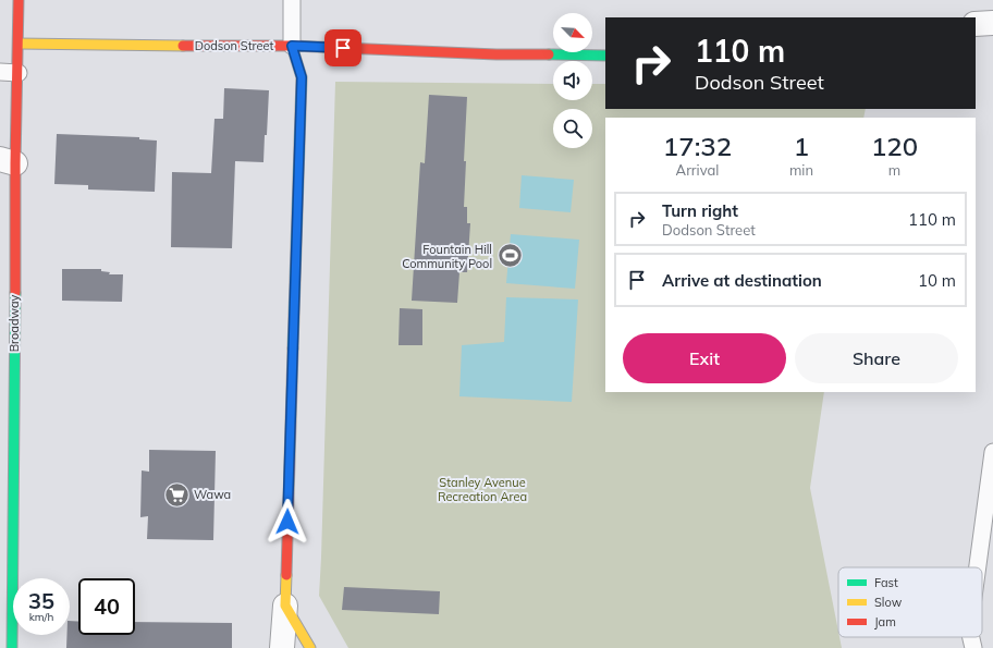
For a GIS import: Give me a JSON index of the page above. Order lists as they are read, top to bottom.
{
  "streets": {
    "street": ["Dodson Street", "Broadway"]
  },
  "crossings": [
    ["Dodson Street", "Broadway"]
  ],
  "parks": ["Stanley Avenue Recreation Area"],
  "places": {
    "sports": ["Fountain Hill Community Pool"],
    "supermarket": ["Wawa"]
  },
  "legend": ["Fast", "Slow", "Jam"],
  "north": "bottom right",
  "page": {
    "turn": ["110 m", "Dodson Street"],
    "eta": [
      "17:32",
      "Arrival",
      "1",
      "min",
      "120",
      "m"
    ],
    "list": [
      {
        "name": "Turn right",
        "note": "Dodson Street",
        "value": "110 m"
      },
      {
        "name": "Arrive at destination",
        "value": "10 m"
      }
    ],
    "buttons": ["Exit", "Share"],
    "speed": "35 km/h",
    "limit": "40"
  }
}
